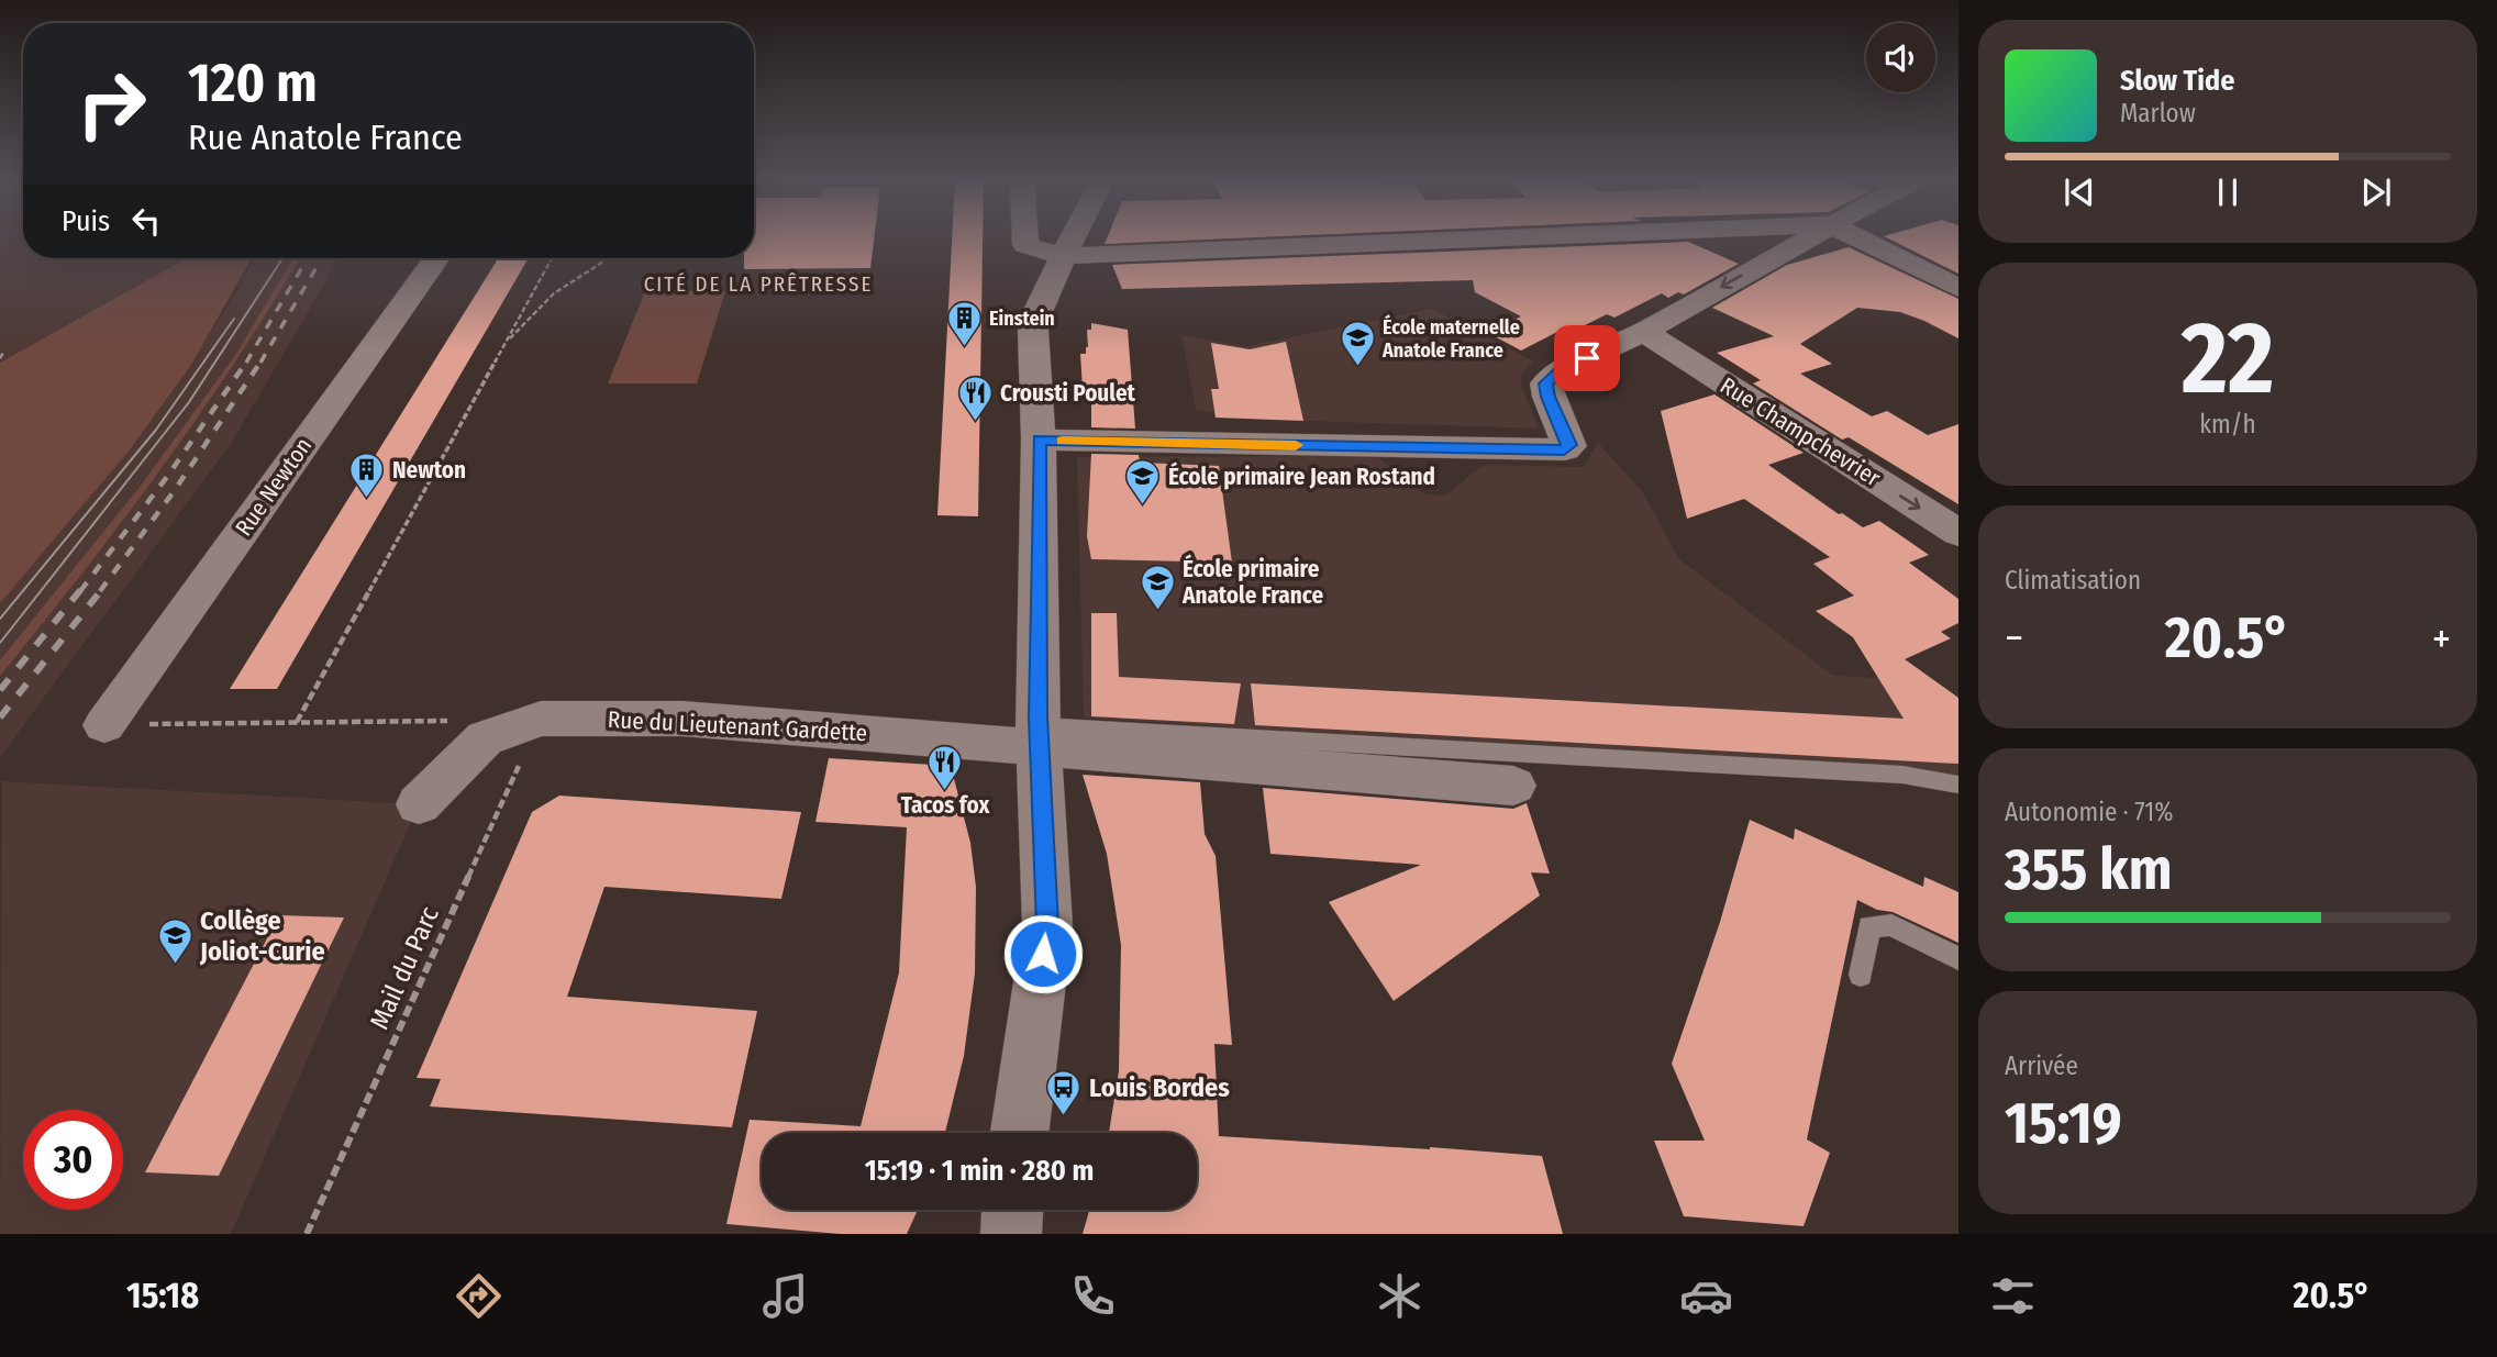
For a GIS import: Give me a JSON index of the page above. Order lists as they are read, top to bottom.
{
  "streets": {
    "street": ["Rue Champchevrier", "Rue Newton", "Rue du Lieutenant Gardette"],
    "path": ["Mail du Parc"]
  },
  "crossings": [
    ["Rue du Lieutenant Gardette", "Mail du Parc"]
  ],
  "districts": ["CITÉ DE LA PRÊTRESSE"],
  "places": {
    "building": ["Einstein", "Newton"],
    "school or university": [
      "École maternelle Anatole France",
      "École primaire Jean Rostand",
      "École primaire Anatole France",
      "Collège Joliot-Curie"
    ],
    "restaurant": ["Crousti Poulet", "Tacos fox"],
    "bus stop": ["Louis Bordes"]
  },
  "page": {
    "turn": ["120 m", "Rue Anatole France"],
    "song": ["Slow Tide", "Marlow"],
    "then": "Puis",
    "tile": [
      ["22", "km/h"],
      "Climatisation",
      ["Autonomie · 71%", "355 km"],
      ["Arrivée", "15:19"]
    ],
    "heat": ["−", "20.5°", "+"],
    "limit": "30",
    "trip": "15:19 · 1 min · 280 m",
    "tabs": ["15:18", "20.5°"]
  }
}
